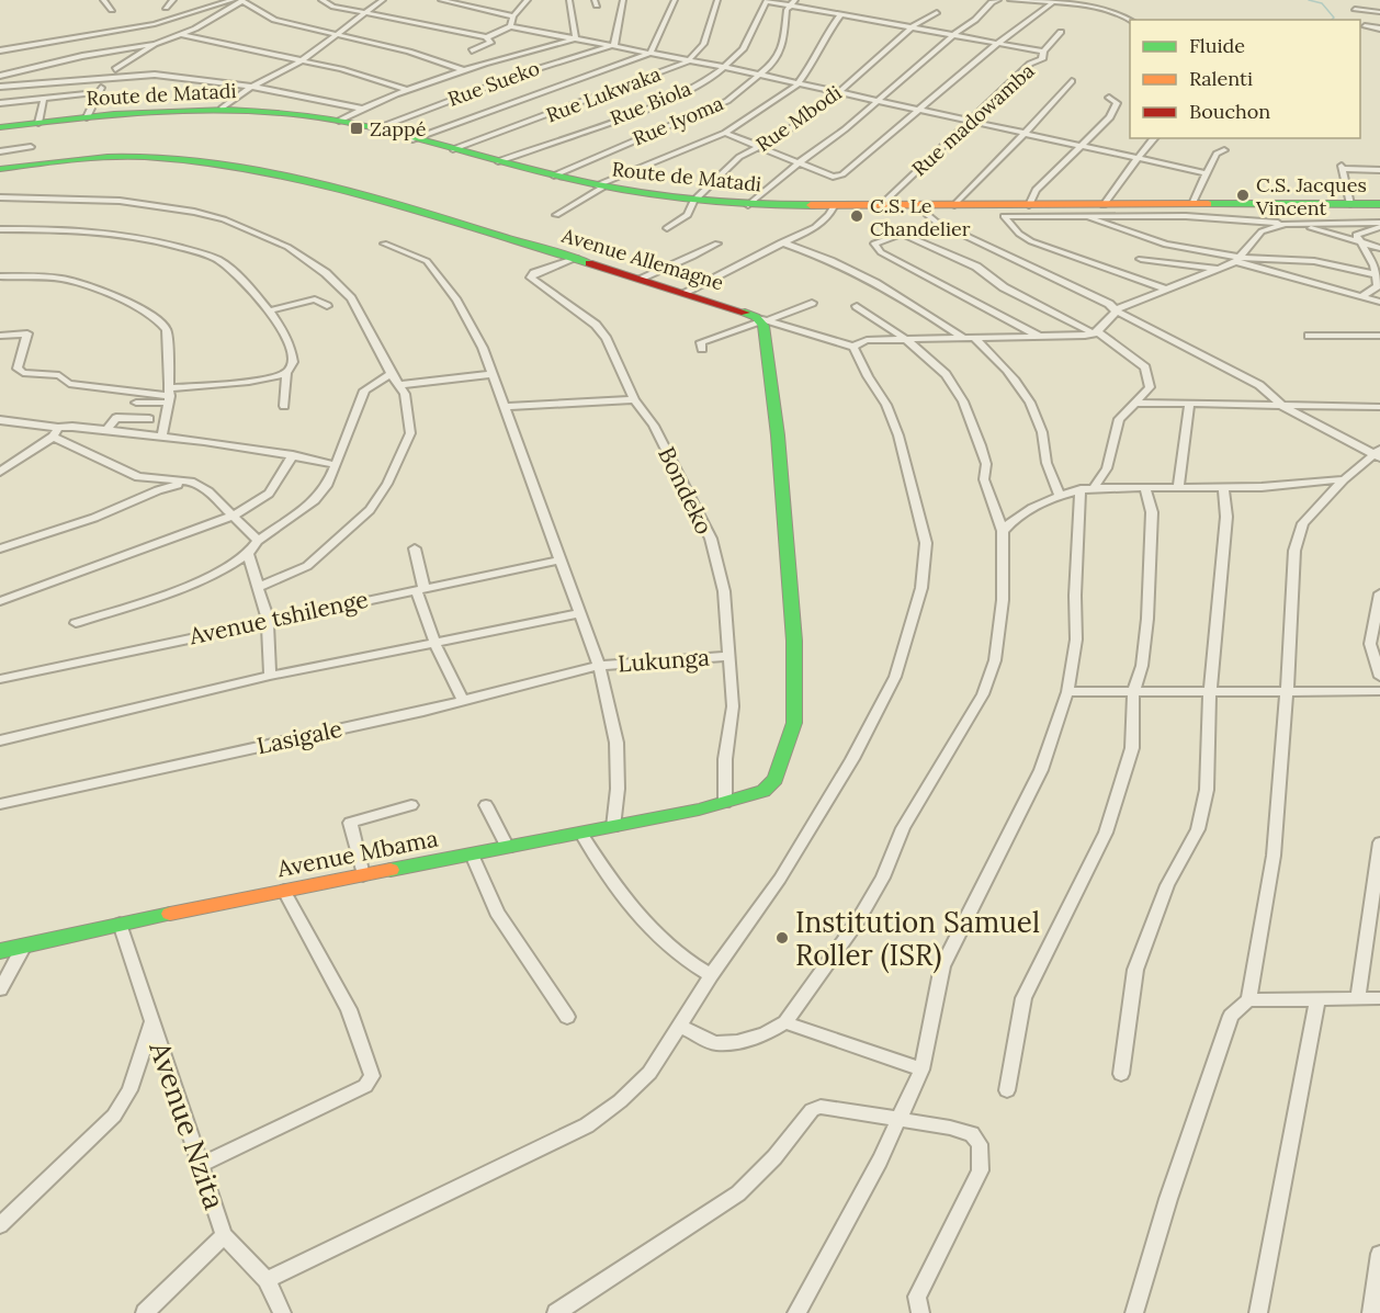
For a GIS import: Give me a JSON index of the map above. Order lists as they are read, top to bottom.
{
  "streets": {
    "main road": ["Route de Matadi", "Avenue Allemagne", "Avenue Mbama"],
    "street": [
      "Rue Sueko",
      "Rue Lukwaka",
      "Rue Biola",
      "Rue Mbodi",
      "Rue madowamba",
      "Rue Iyoma",
      "Bondeko",
      "Avenue tshilenge",
      "Lukunga",
      "Lasigale",
      "Avenue Nzita"
    ]
  },
  "crossings": [
    ["Rue Sueko", "Route de Matadi"],
    ["Route de Matadi", "Rue Lukwaka"],
    ["Route de Matadi", "Rue Biola"],
    ["Route de Matadi", "Rue Mbodi"],
    ["Route de Matadi", "Rue madowamba"],
    ["Route de Matadi", "Rue Iyoma"],
    ["Avenue Allemagne", "Bondeko"],
    ["Bondeko", "Lukunga"],
    ["Bondeko", "Avenue Mbama"],
    ["Lukunga", "Lasigale"],
    ["Avenue Mbama", "Avenue Nzita"]
  ],
  "places": {
    "transit": ["Zappé"],
    "other": ["C.S. Jacques Vincent", "C.S. Le Chandelier", "Institution Samuel Roller (ISR)"]
  },
  "legend": ["Fluide", "Ralenti", "Bouchon"]
}
